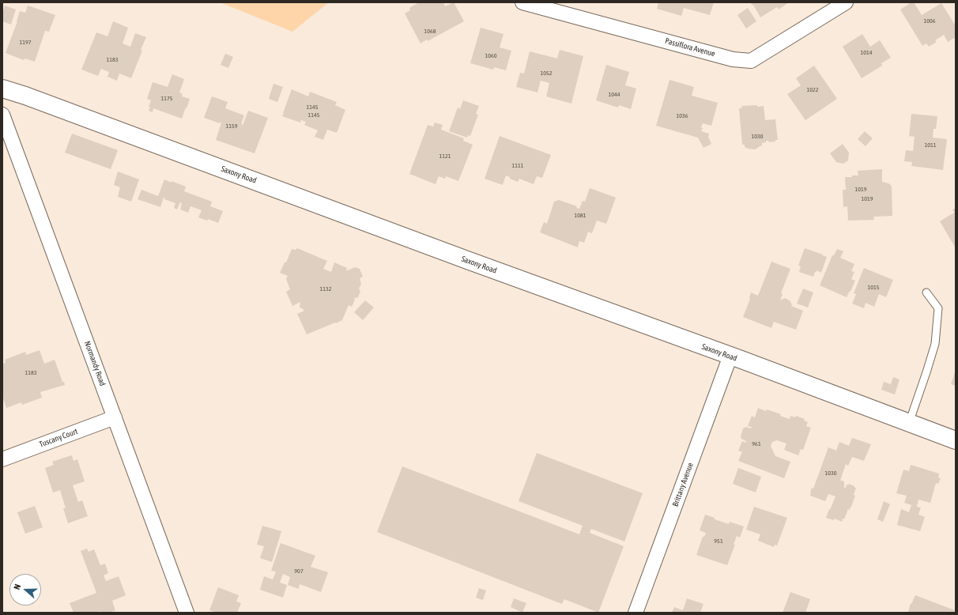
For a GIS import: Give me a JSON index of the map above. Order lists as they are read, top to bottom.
{
  "streets": {
    "main road": ["Saxony Road"],
    "street": [
      "Passiflora Avenue",
      "Normandy Road",
      "Tuscany Court",
      "Brittany Avenue"
    ]
  },
  "crossings": [
    ["Saxony Road", "Brittany Avenue"],
    ["Normandy Road", "Tuscany Court"]
  ],
  "house_numbers": [
    "1006",
    "1068",
    "1197",
    "1014",
    "1060",
    "1183",
    "1052",
    "1022",
    "1044",
    "1175",
    "1145",
    "1145",
    "1036",
    "1159",
    "1030",
    "1011",
    "1121",
    "1111",
    "1019",
    "1019",
    "1081",
    "1015",
    "1132",
    "1183",
    "961",
    "1030",
    "951",
    "907"
  ],
  "north": "left"
}
